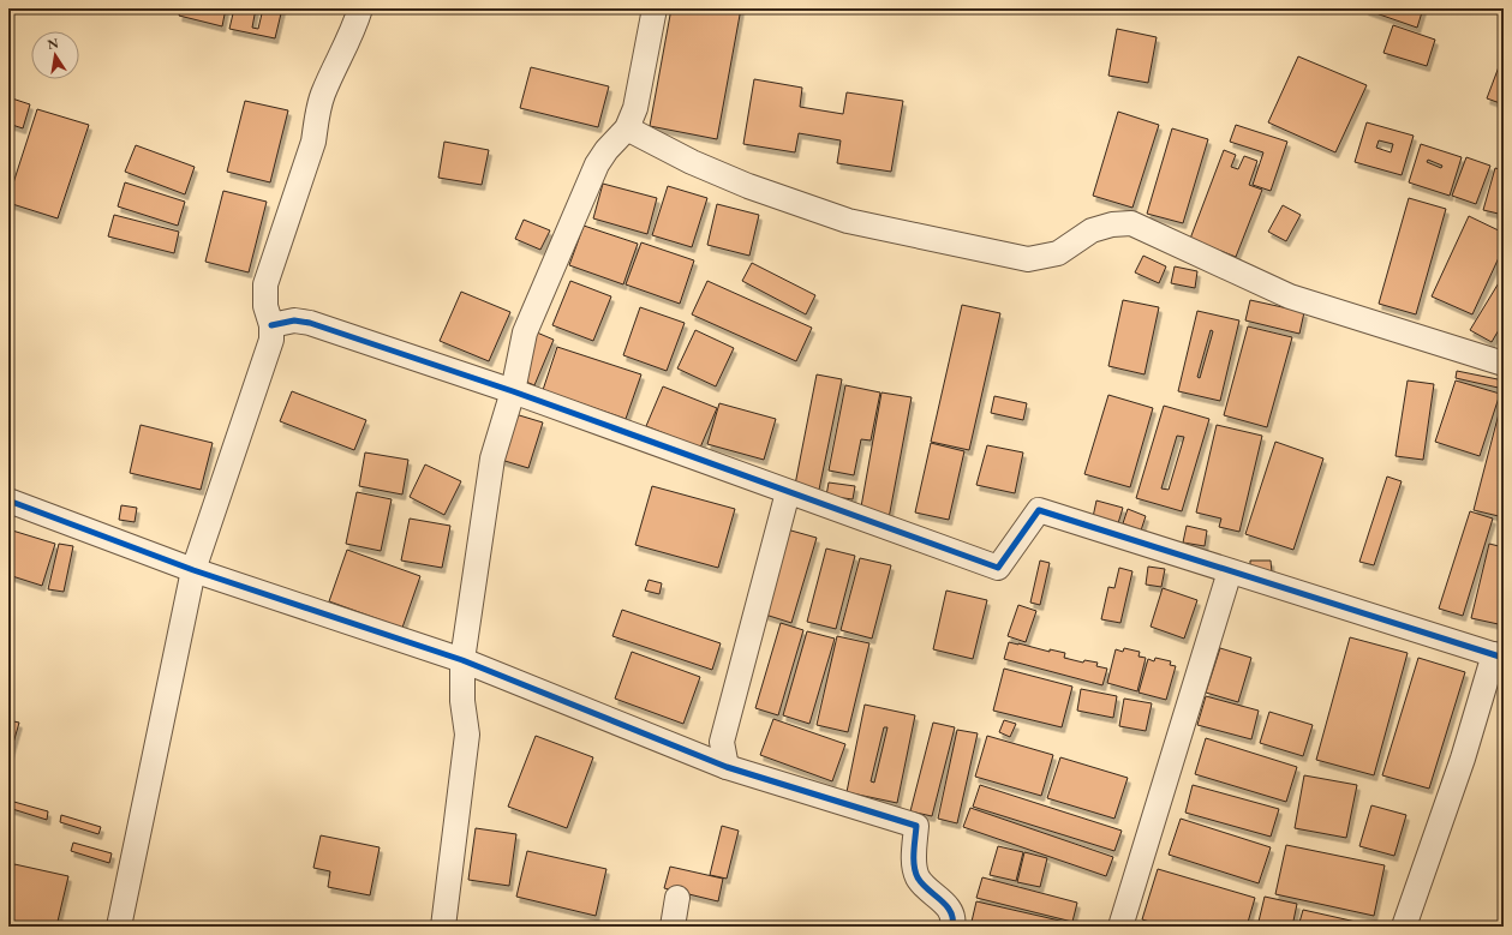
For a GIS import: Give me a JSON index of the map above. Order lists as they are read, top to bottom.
{
  "north": "top"
}
